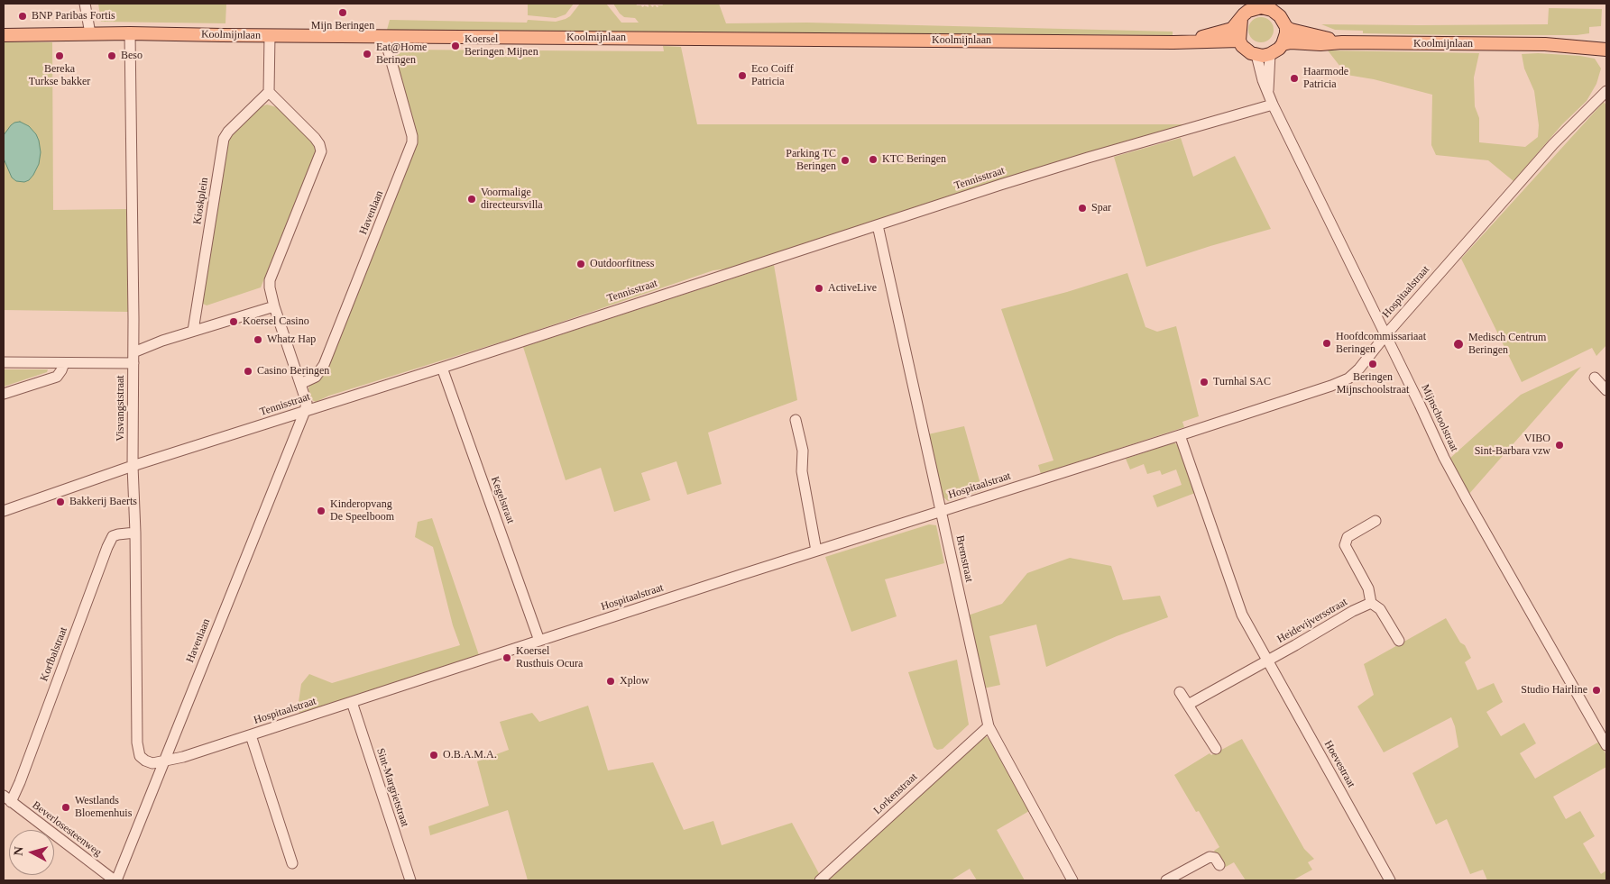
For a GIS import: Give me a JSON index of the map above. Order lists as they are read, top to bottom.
{
  "streets": {
    "main road": ["Koolmijnlaan"],
    "street": [
      "Tennisstraat",
      "Kioskplein",
      "Havenlaan",
      "Hospitaalstraat",
      "Visvangststraat",
      "Mijnschoolstraat",
      "Kegelstraat",
      "Bremstraat",
      "Heidevijversstraat",
      "Korfbalstraat",
      "Hoevestraat",
      "Sint-Margrietstraat",
      "Lorkenstraat",
      "Beverlosesteenweg"
    ]
  },
  "crossings": [
    ["Koolmijnlaan", "Havenlaan"],
    ["Koolmijnlaan", "Visvangststraat"],
    ["Koolmijnlaan", "Mijnschoolstraat"],
    ["Tennisstraat", "Havenlaan"],
    ["Tennisstraat", "Visvangststraat"],
    ["Tennisstraat", "Mijnschoolstraat"],
    ["Tennisstraat", "Kegelstraat"],
    ["Tennisstraat", "Bremstraat"],
    ["Havenlaan", "Hospitaalstraat"],
    ["Havenlaan", "Visvangststraat"],
    ["Havenlaan", "Beverlosesteenweg"],
    ["Hospitaalstraat", "Visvangststraat"],
    ["Hospitaalstraat", "Mijnschoolstraat"],
    ["Hospitaalstraat", "Kegelstraat"],
    ["Hospitaalstraat", "Bremstraat"],
    ["Hospitaalstraat", "Hoevestraat"],
    ["Hospitaalstraat", "Sint-Margrietstraat"],
    ["Visvangststraat", "Korfbalstraat"],
    ["Bremstraat", "Lorkenstraat"],
    ["Heidevijversstraat", "Hoevestraat"],
    ["Korfbalstraat", "Beverlosesteenweg"]
  ],
  "places": [
    "Mijn Beringen",
    "BNP Paribas Fortis",
    "Koersel Beringen Mijnen",
    "Eat@Home Beringen",
    "Bereka Turkse bakker",
    "Beso",
    "Eco Coiff Patricia",
    "Haarmode Patricia",
    "KTC Beringen",
    "Parking TC Beringen",
    "Voormalige directeursvilla",
    "Spar",
    "Outdoorfitness",
    "ActiveLive",
    "Koersel Casino",
    "Whatz Hap",
    "Hoofdcommissariaat Beringen",
    "Medisch Centrum Beringen",
    "Beringen Mijnschoolstraat",
    "Casino Beringen",
    "Turnhal SAC",
    "VIBO Sint-Barbara vzw",
    "Bakkerij Baerts",
    "Kinderopvang De Speelboom",
    "Koersel Rusthuis Ocura",
    "Xplow",
    "Studio Hairline",
    "O.B.A.M.A.",
    "Westlands Bloemenhuis"
  ],
  "north": "left"
}
